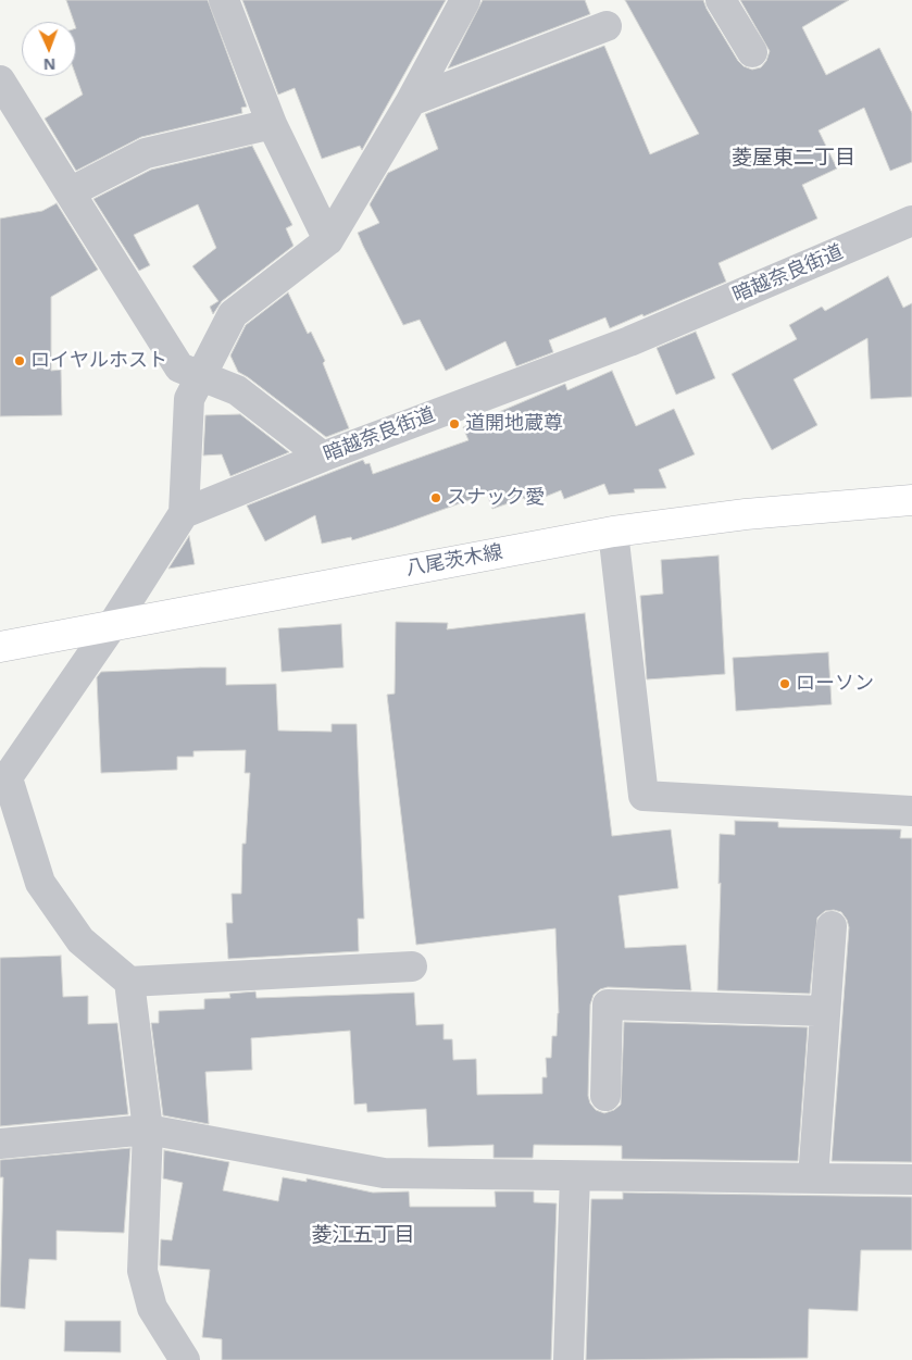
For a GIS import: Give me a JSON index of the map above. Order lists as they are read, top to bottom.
{
  "streets": {
    "main road": ["八尾茨木線"],
    "street": ["暗越奈良街道"]
  },
  "districts": ["菱屋東二丁目", "菱江五丁目"],
  "places": [
    "ロイヤルホスト",
    "道開地蔵尊",
    "スナック愛",
    "ローソン"
  ],
  "north": "bottom"
}
